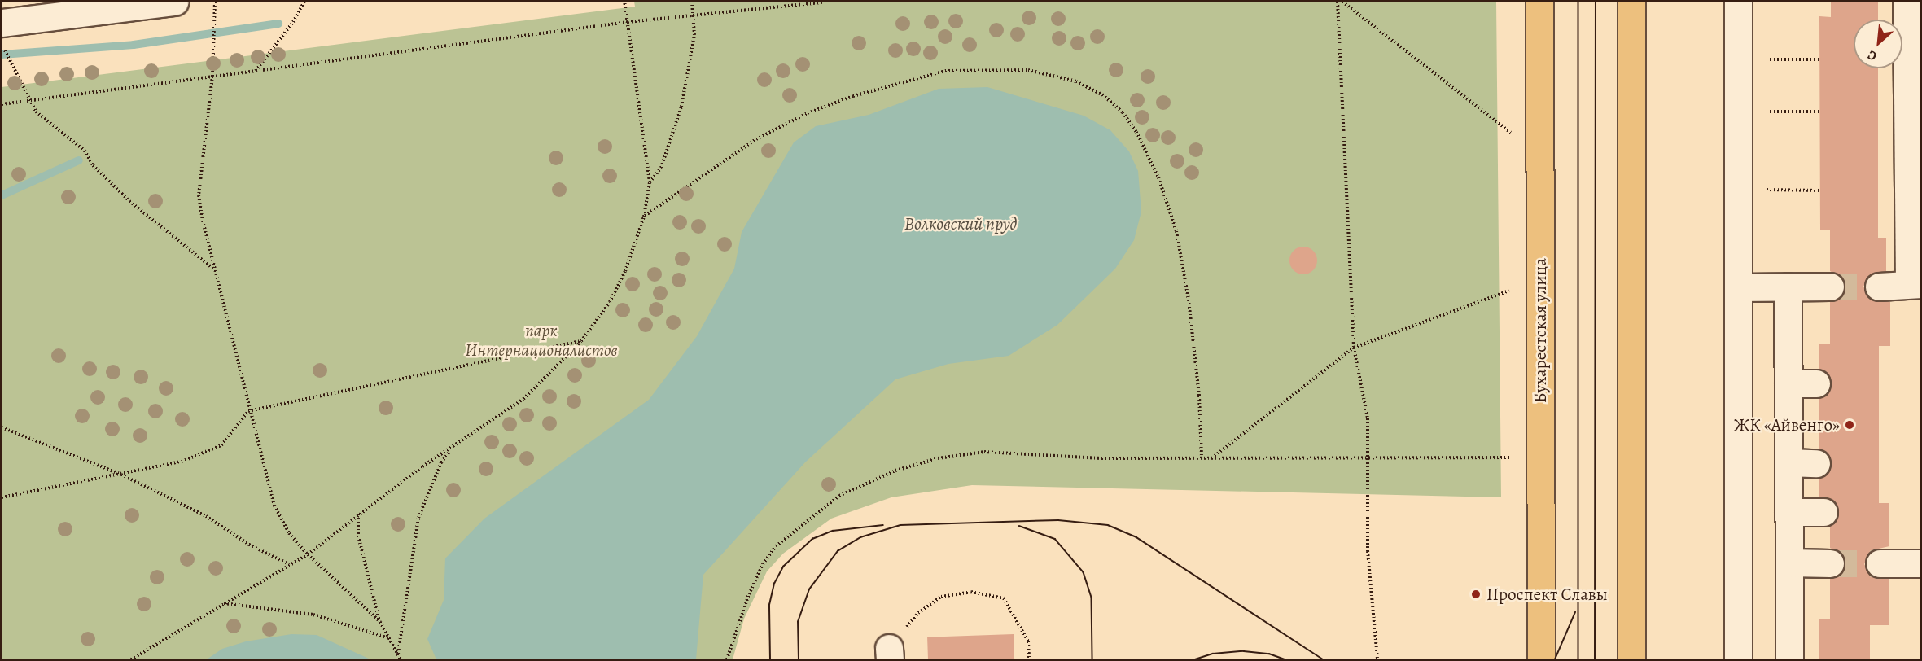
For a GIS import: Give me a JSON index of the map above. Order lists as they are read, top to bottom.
{
  "streets": {
    "main road": ["Бухарестская улица"]
  },
  "water": ["Волковский пруд"],
  "parks": ["парк Интернационалистов"],
  "places": ["ЖК «Айвенго»", "Проспект Славы"],
  "north": "bottom left"
}
